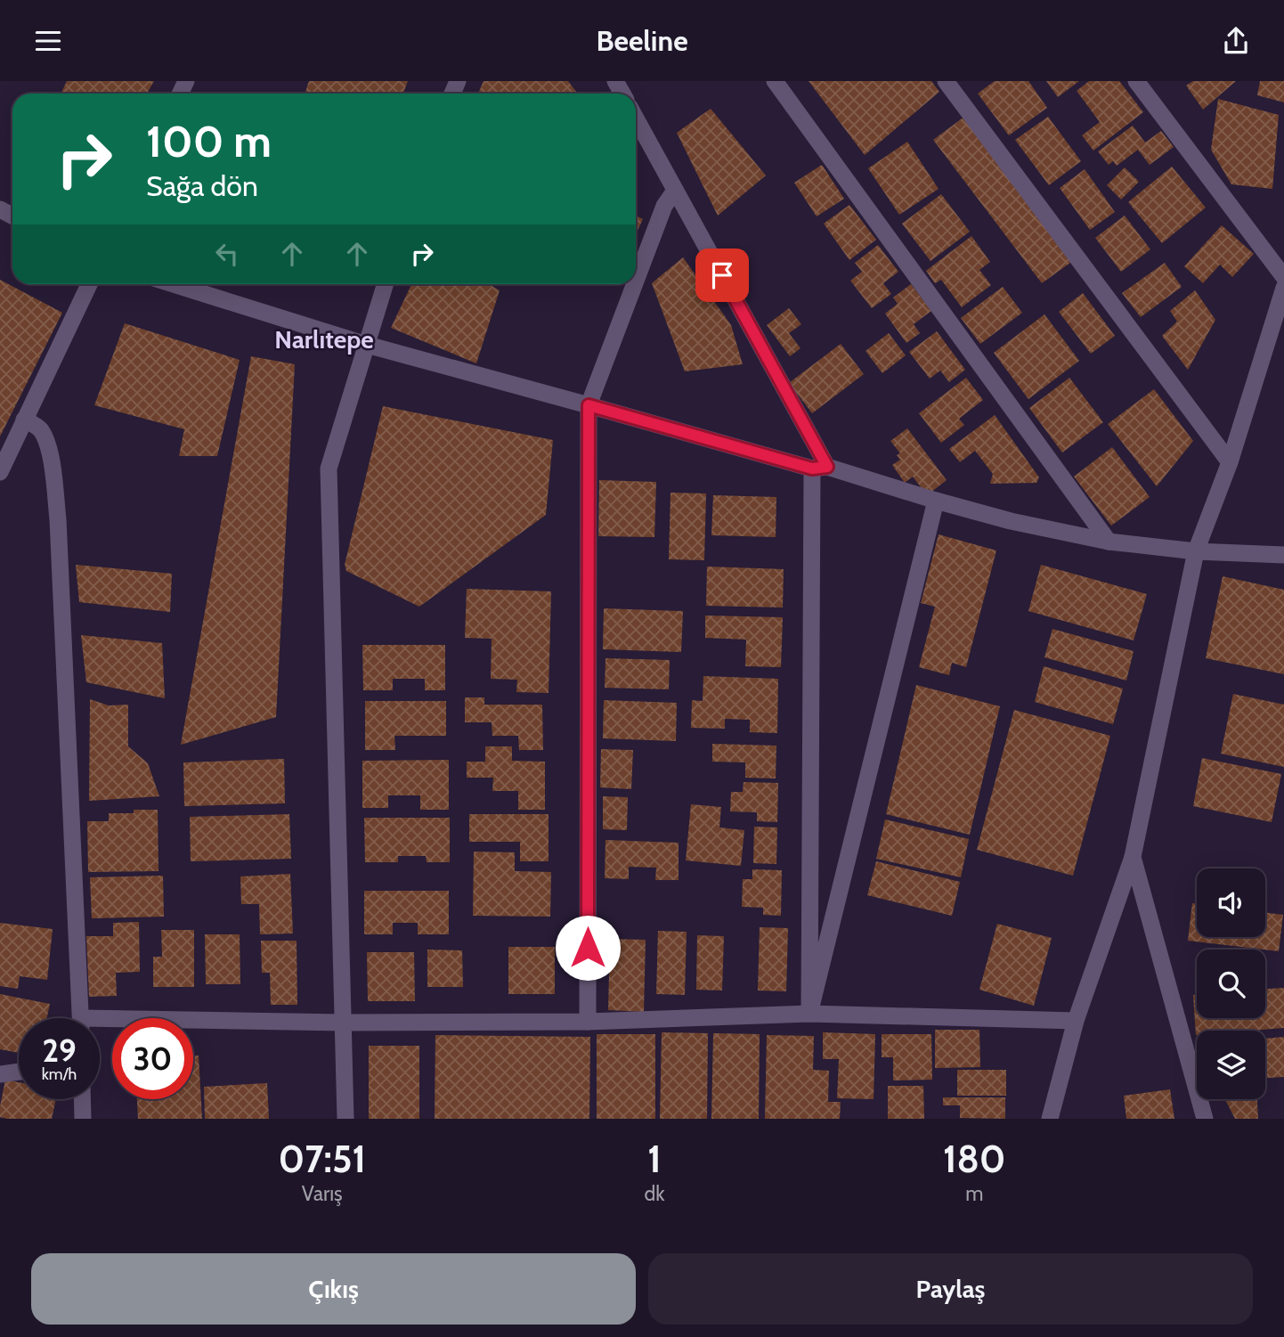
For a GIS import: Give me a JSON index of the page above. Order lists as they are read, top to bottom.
{
  "districts": ["Narlıtepe"],
  "page": {
    "header": "Beeline",
    "turn": ["100 m", "Sağa dön"],
    "speed": "29 km/h",
    "limit": "30",
    "eta": [
      "07:51",
      "Varış",
      "1",
      "dk",
      "180",
      "m"
    ],
    "buttons": ["Çıkış", "Paylaş"]
  }
}
